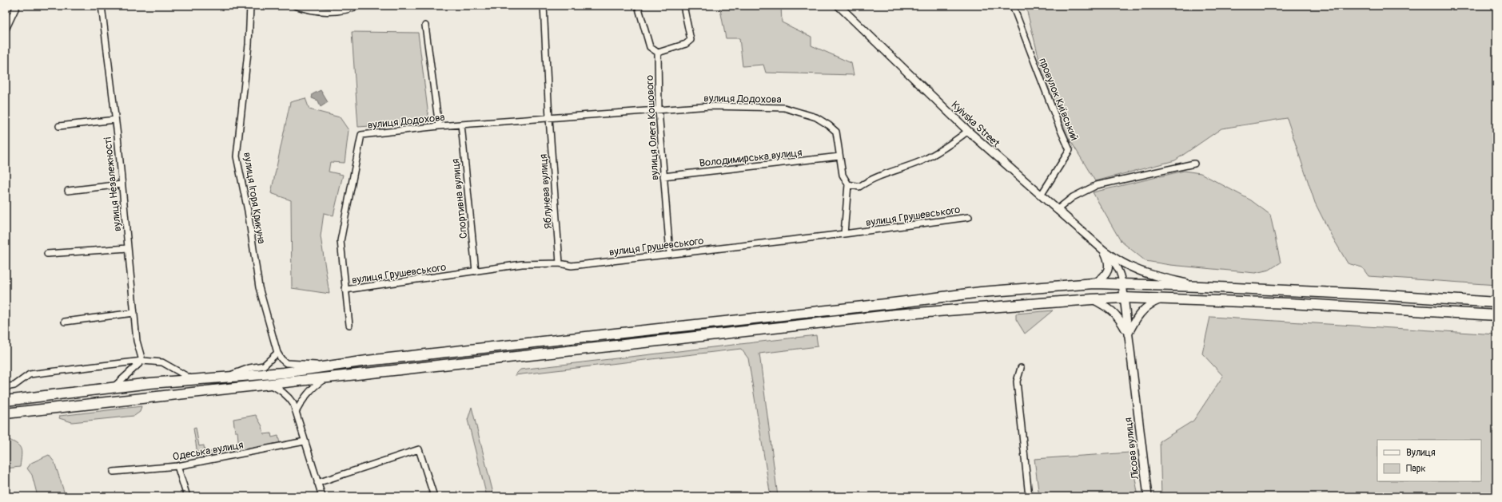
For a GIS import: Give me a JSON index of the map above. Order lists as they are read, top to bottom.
{
  "streets": {
    "street": [
      "вулиця Додохова",
      "провулок Київський",
      "Kyivska Street",
      "вулиця Олега Кошового",
      "Володимирська вулиця",
      "вулиця Незалежності",
      "Яблунева вулиця",
      "вулиця Ігоря Крикуна",
      "Спортивна вулиця",
      "вулиця Грушевського",
      "Лісова вулиця",
      "Одеська вулиця"
    ]
  },
  "crossings": [
    ["вулиця Додохова", "вулиця Олега Кошового"],
    ["вулиця Додохова", "Володимирська вулиця"],
    ["вулиця Додохова", "Яблунева вулиця"],
    ["вулиця Додохова", "Спортивна вулиця"],
    ["вулиця Додохова", "вулиця Грушевського"],
    ["провулок Київський", "Kyivska Street"],
    ["вулиця Олега Кошового", "Володимирська вулиця"],
    ["вулиця Олега Кошового", "вулиця Грушевського"],
    ["Яблунева вулиця", "вулиця Грушевського"],
    ["Спортивна вулиця", "вулиця Грушевського"]
  ],
  "legend": ["Вулиця", "Парк"]
}
